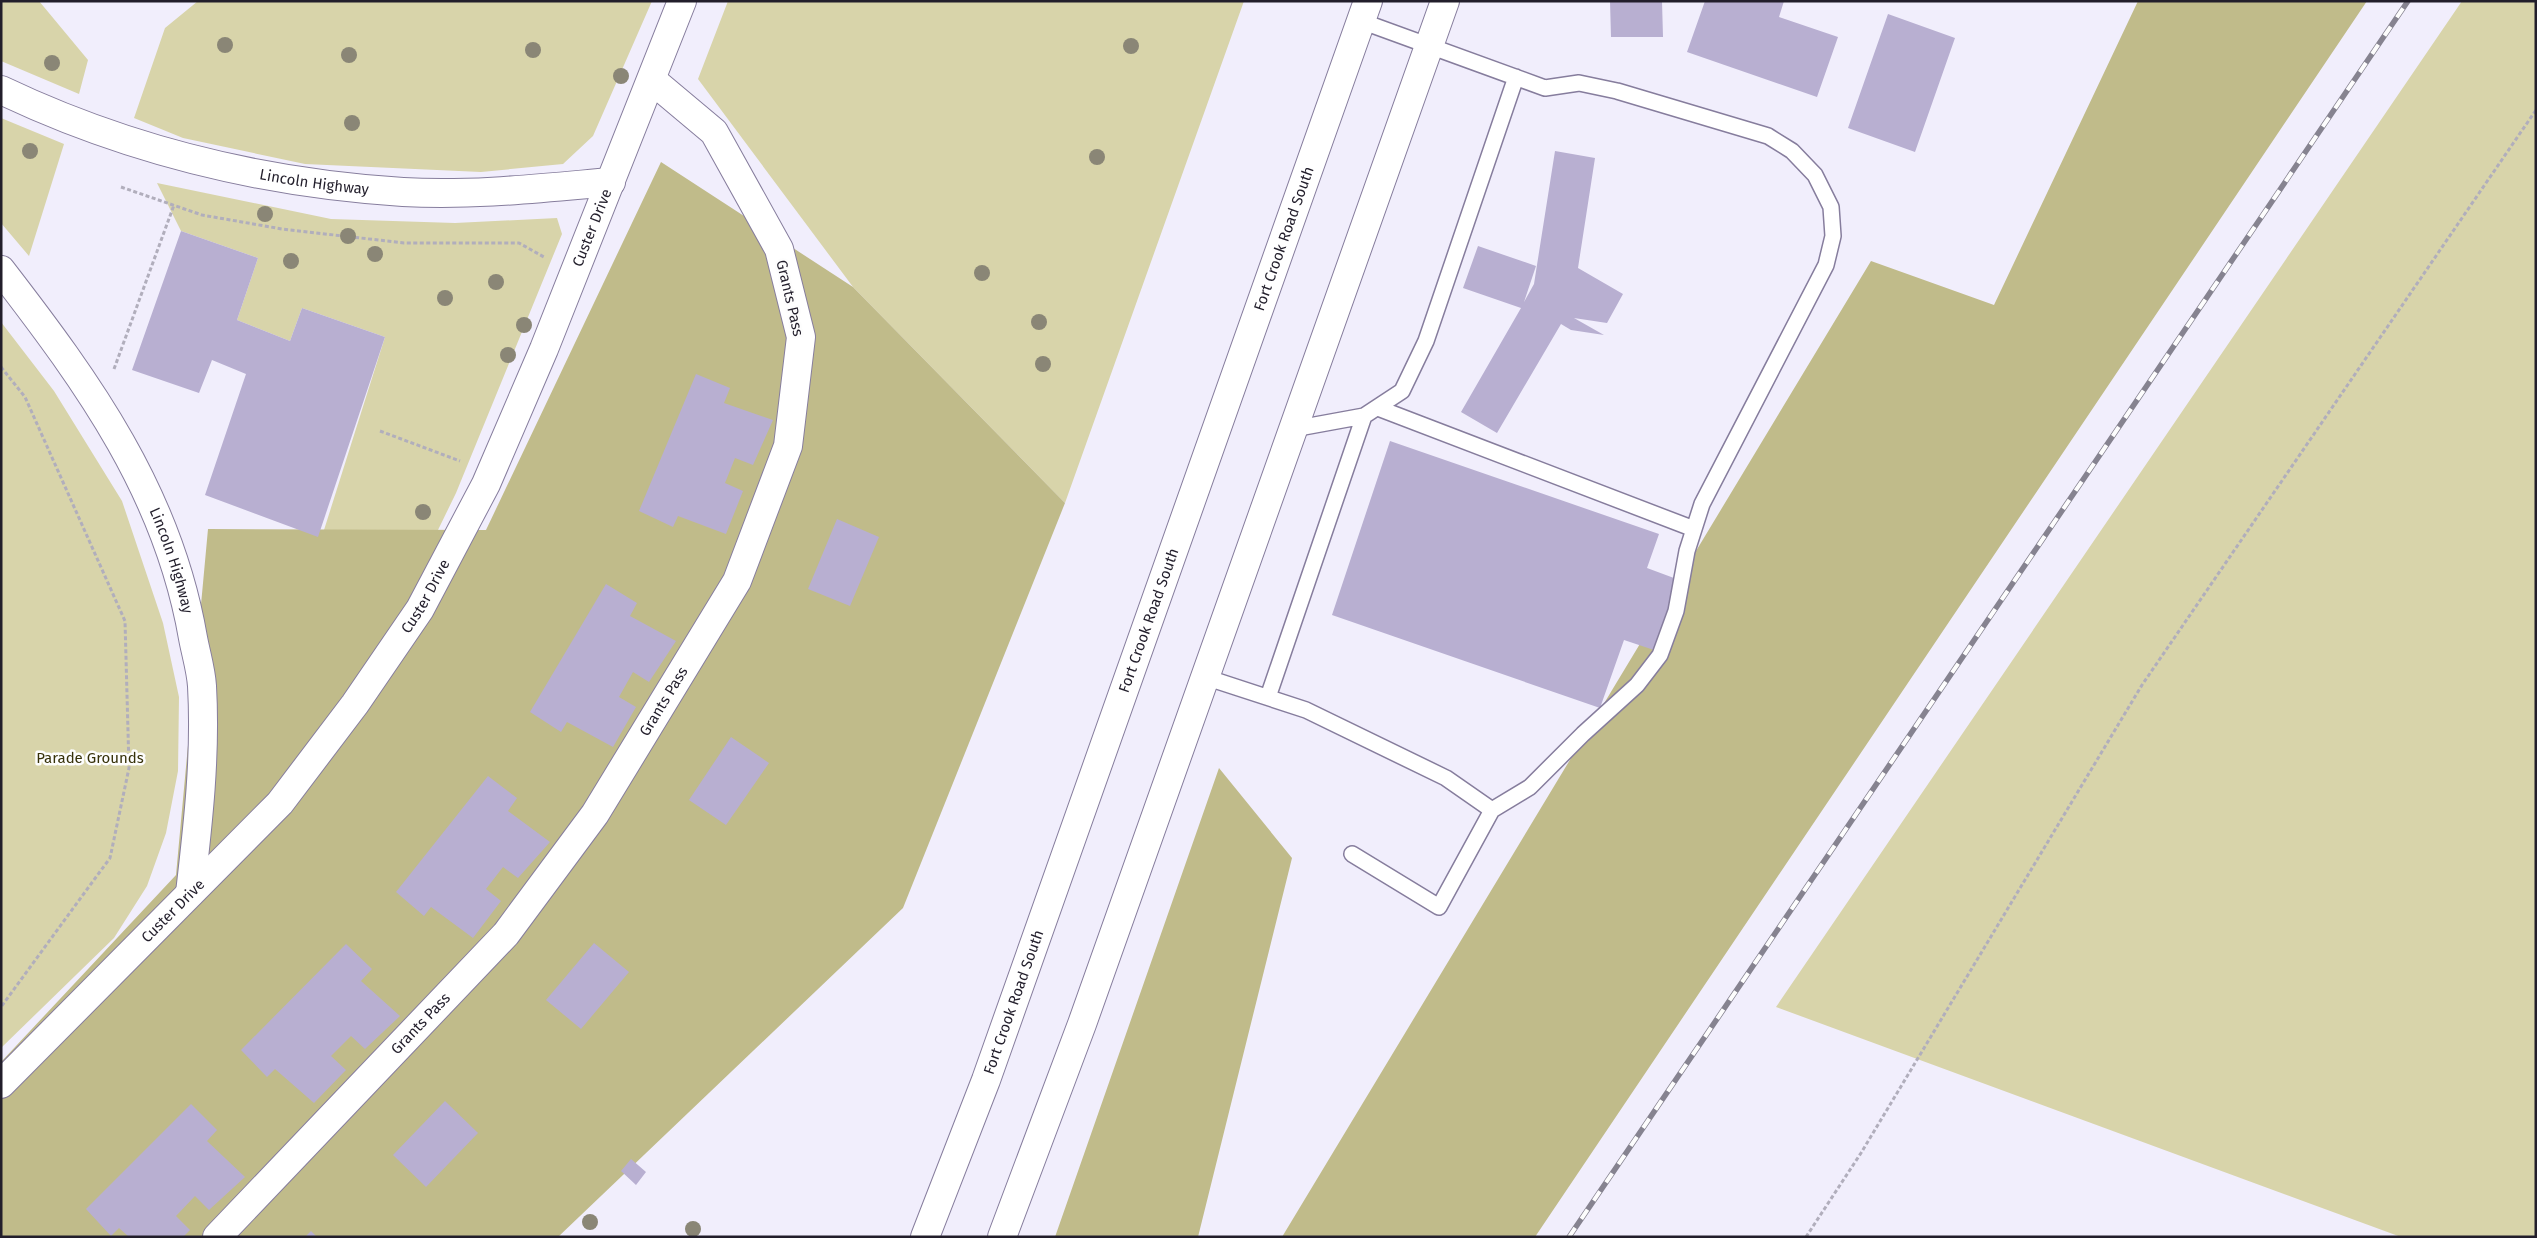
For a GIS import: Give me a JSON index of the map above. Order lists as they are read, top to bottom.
{
  "streets": {
    "street": [
      "Lincoln Highway",
      "Custer Drive",
      "Fort Crook Road South",
      "Grants Pass"
    ]
  },
  "crossings": [
    ["Lincoln Highway", "Custer Drive"],
    ["Custer Drive", "Grants Pass"]
  ],
  "parks": ["Parade Grounds"]
}
